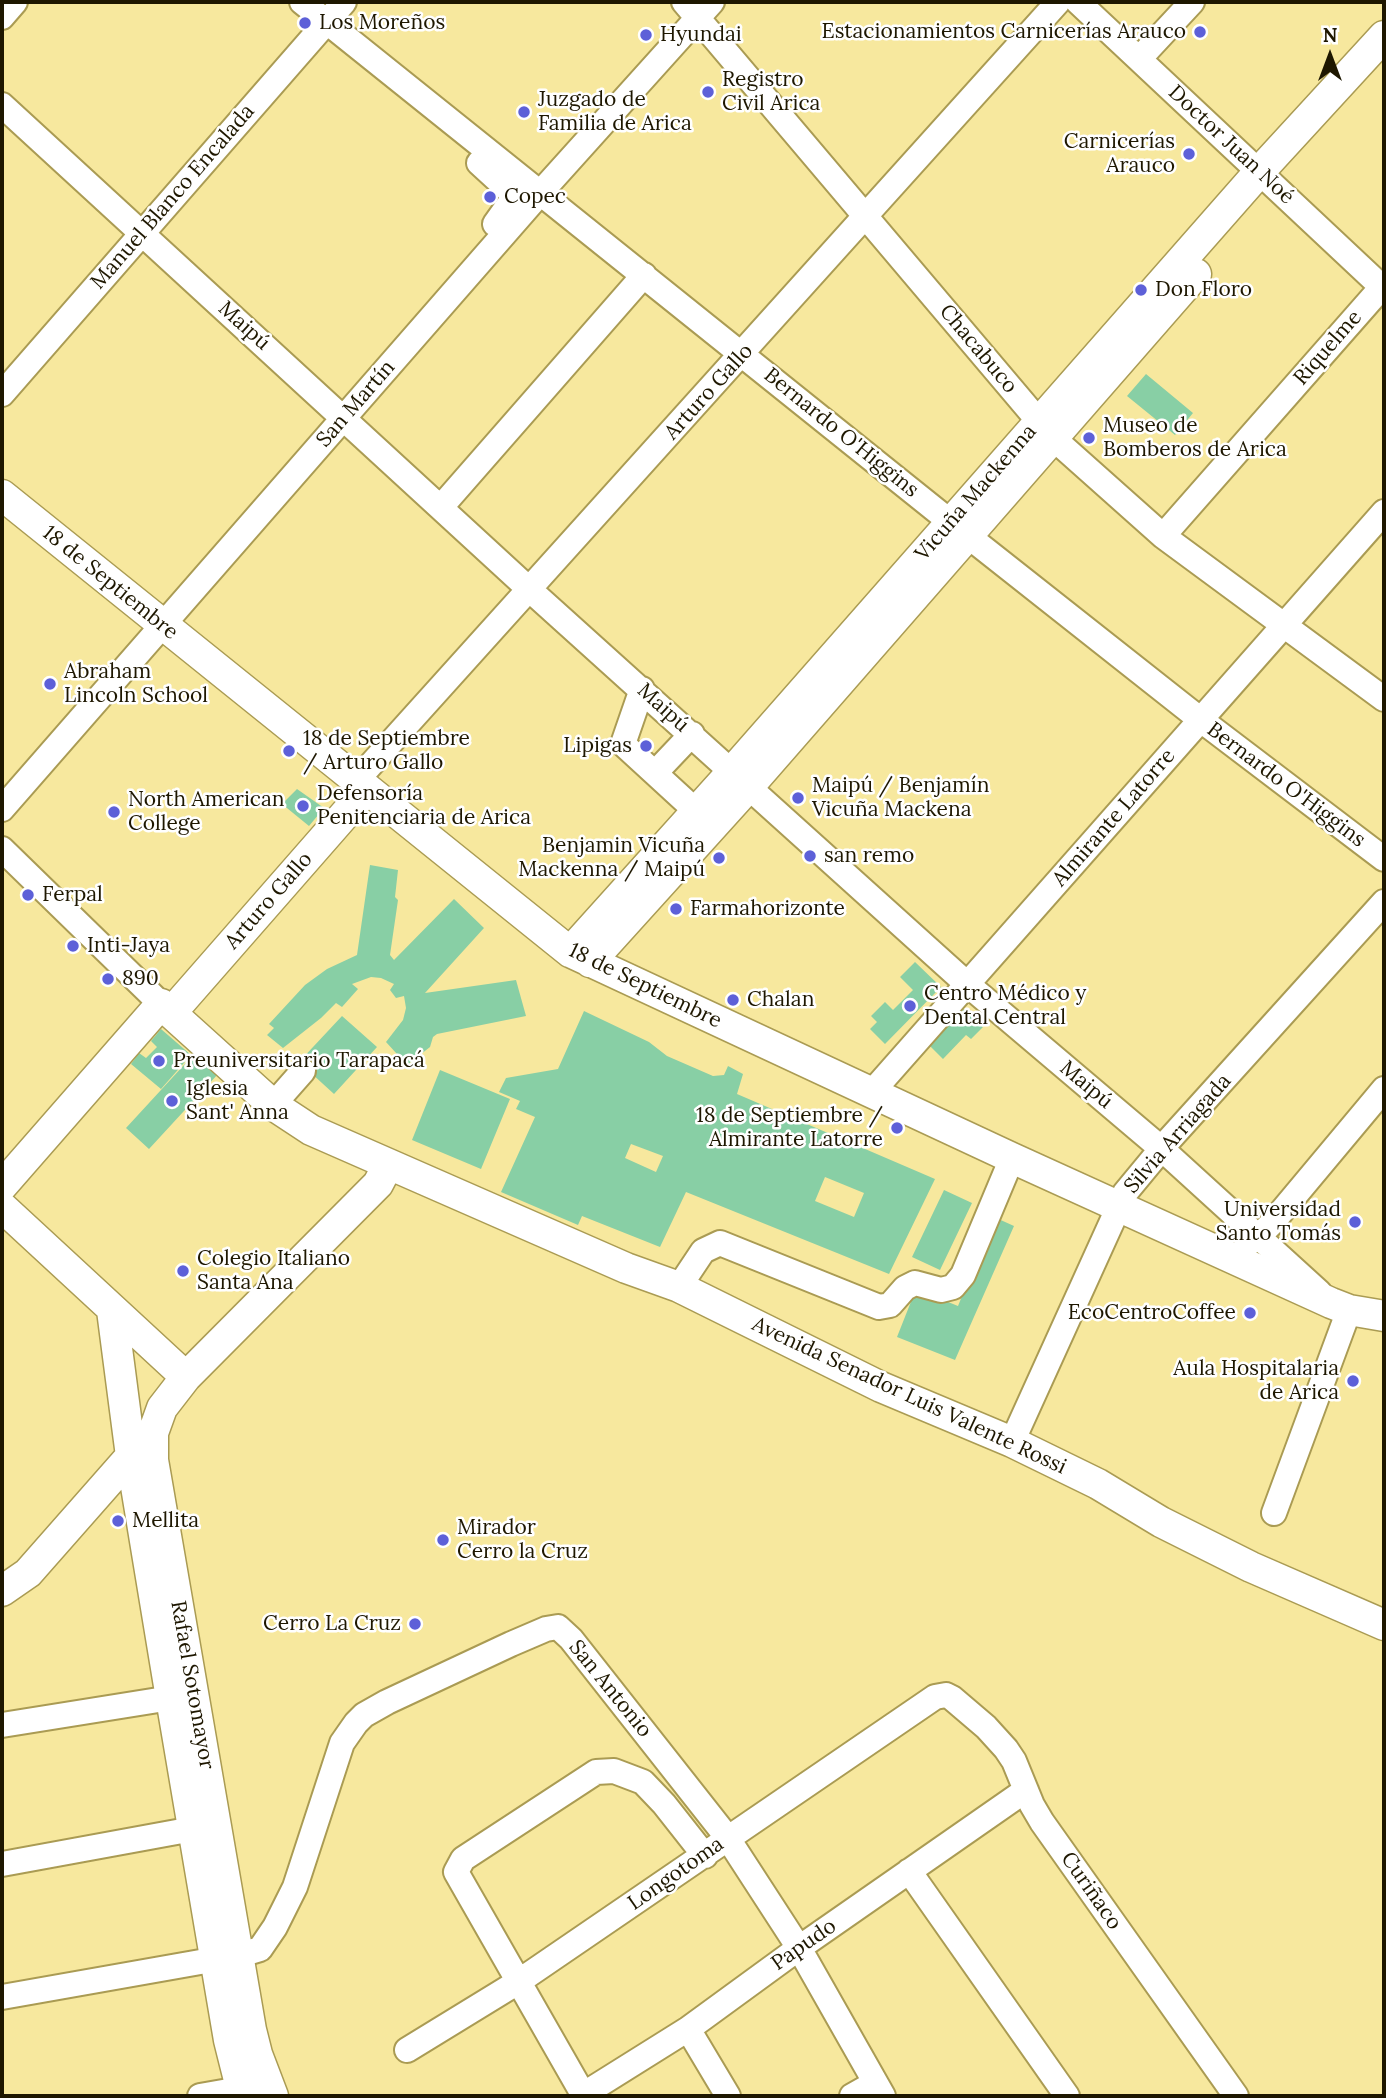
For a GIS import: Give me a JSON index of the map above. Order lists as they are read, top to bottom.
{
  "streets": {
    "main road": [
      "Arturo Gallo",
      "Vicuña Mackenna",
      "18 de Septiembre",
      "Avenida Senador Luis Valente Rossi",
      "Rafael Sotomayor"
    ],
    "street": [
      "Doctor Juan Noé",
      "Manuel Blanco Encalada",
      "Maipú",
      "Riquelme",
      "Chacabuco",
      "San Martín",
      "Bernardo O'Higgins",
      "Almirante Latorre",
      "Silvia Arriagada",
      "San Antonio",
      "Longotoma",
      "Curiñaco",
      "Papudo"
    ]
  },
  "crossings": [
    ["Doctor Juan Noé", "Riquelme"],
    ["Doctor Juan Noé", "Vicuña Mackenna"],
    ["Manuel Blanco Encalada", "Maipú"],
    ["Manuel Blanco Encalada", "Bernardo O'Higgins"],
    ["Maipú", "Arturo Gallo"],
    ["Maipú", "San Martín"],
    ["Maipú", "Vicuña Mackenna"],
    ["Maipú", "18 de Septiembre"],
    ["Maipú", "Almirante Latorre"],
    ["Maipú", "Silvia Arriagada"],
    ["Riquelme", "Chacabuco"],
    ["Chacabuco", "Arturo Gallo"],
    ["Chacabuco", "San Martín"],
    ["Chacabuco", "Vicuña Mackenna"],
    ["Chacabuco", "Almirante Latorre"],
    ["Arturo Gallo", "Bernardo O'Higgins"],
    ["Arturo Gallo", "18 de Septiembre"],
    ["Arturo Gallo", "Avenida Senador Luis Valente Rossi"],
    ["San Martín", "Bernardo O'Higgins"],
    ["San Martín", "18 de Septiembre"],
    ["Bernardo O'Higgins", "Vicuña Mackenna"],
    ["Bernardo O'Higgins", "Almirante Latorre"],
    ["Vicuña Mackenna", "18 de Septiembre"],
    ["18 de Septiembre", "Almirante Latorre"],
    ["18 de Septiembre", "Silvia Arriagada"],
    ["Silvia Arriagada", "Avenida Senador Luis Valente Rossi"],
    ["Rafael Sotomayor", "San Antonio"],
    ["San Antonio", "Longotoma"],
    ["San Antonio", "Papudo"],
    ["Longotoma", "Curiñaco"],
    ["Curiñaco", "Papudo"]
  ],
  "places": [
    "Los Moreños",
    "Estacionamientos Carnicerías Arauco",
    "Hyundai",
    "Registro Civil Arica",
    "Juzgado de Familia de Arica",
    "Carnicerías Arauco",
    "Copec",
    "Don Floro",
    "Museo de Bomberos de Arica",
    "Abraham Lincoln School",
    "Lipigas",
    "18 de Septiembre / Arturo Gallo",
    "Maipú / Benjamín Vicuña Mackena",
    "Defensoría Penitenciaria de Arica",
    "North American College",
    "san remo",
    "Benjamin Vicuña Mackenna / Maipú",
    "Ferpal",
    "Farmahorizonte",
    "Inti-Jaya",
    "890",
    "Chalan",
    "Centro Médico y Dental Central",
    "Preuniversitario Tarapacá",
    "Iglesia Sant' Anna",
    "18 de Septiembre / Almirante Latorre",
    "Universidad Santo Tomás",
    "Colegio Italiano Santa Ana",
    "EcoCentroCoffee",
    "Aula Hospitalaria de Arica",
    "Mellita",
    "Mirador Cerro la Cruz",
    "Cerro La Cruz"
  ],
  "north": "top"
}
